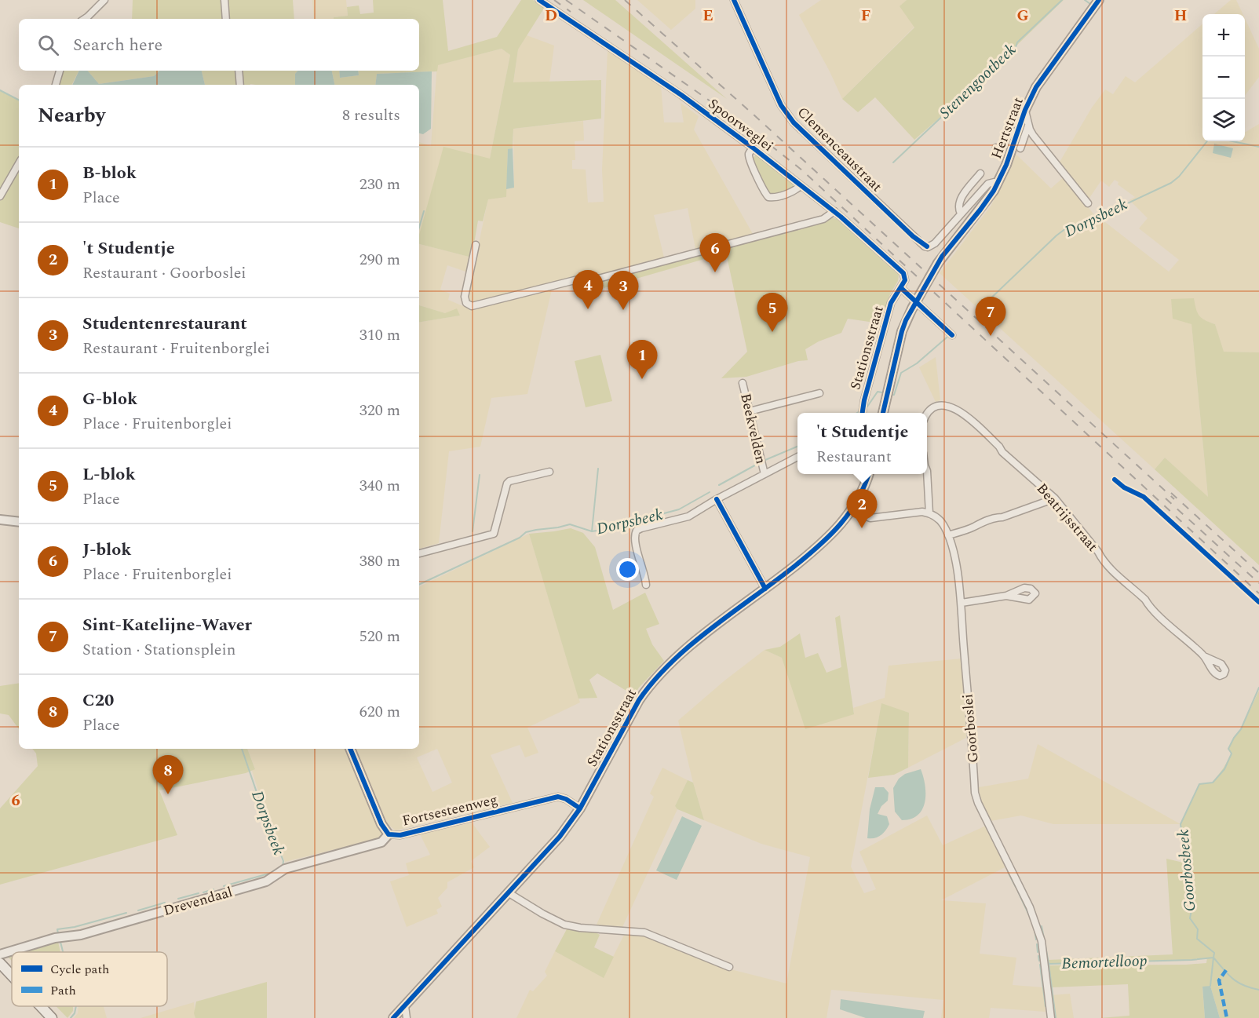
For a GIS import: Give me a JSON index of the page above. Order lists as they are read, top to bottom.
{
  "streets": {
    "street": [
      "Spoorweglei",
      "Hertstraat",
      "Clemenceaustraat",
      "Stationsstraat",
      "Beekvelden",
      "Beatrijsstraat",
      "Goorboslei",
      "Fortsesteenweg",
      "Drevendaal"
    ]
  },
  "crossings": [
    ["Spoorweglei", "Stationsstraat"],
    ["Hertstraat", "Clemenceaustraat"],
    ["Hertstraat", "Stationsstraat"],
    ["Stationsstraat", "Fortsesteenweg"],
    ["Fortsesteenweg", "Drevendaal"]
  ],
  "water": [
    "Stenengootbeek",
    "Dorpsbeek",
    "Goorbosbeek",
    "Bemortelloop"
  ],
  "legend": ["Cycle path", "Path"],
  "page": {
    "map_buttons": ["+", "−"],
    "search": "Search here",
    "heading": ["Nearby", "8 results"],
    "list": [
      {
        "mark": "1",
        "name": "B-blok",
        "note": "Place",
        "value": "230 m"
      },
      {
        "mark": "2",
        "name": "'t Studentje",
        "note": "Restaurant · Goorboslei",
        "value": "290 m"
      },
      {
        "mark": "3",
        "name": "Studentenrestaurant",
        "note": "Restaurant · Fruitenborglei",
        "value": "310 m"
      },
      {
        "mark": "4",
        "name": "G-blok",
        "note": "Place · Fruitenborglei",
        "value": "320 m"
      },
      {
        "mark": "5",
        "name": "L-blok",
        "note": "Place",
        "value": "340 m"
      },
      {
        "mark": "6",
        "name": "J-blok",
        "note": "Place · Fruitenborglei",
        "value": "380 m"
      },
      {
        "mark": "7",
        "name": "Sint-Katelijne-Waver",
        "note": "Station · Stationsplein",
        "value": "520 m"
      },
      {
        "mark": "8",
        "name": "C20",
        "note": "Place",
        "value": "620 m"
      }
    ],
    "pins": [
      "6",
      "4",
      "3",
      "5",
      "7",
      "1",
      "2",
      "8"
    ],
    "popup": ["'t Studentje", "Restaurant"]
  },
  "grid": {
    "columns": [
      "D",
      "E",
      "F",
      "G",
      "H"
    ],
    "rows": ["6"]
  }
}
